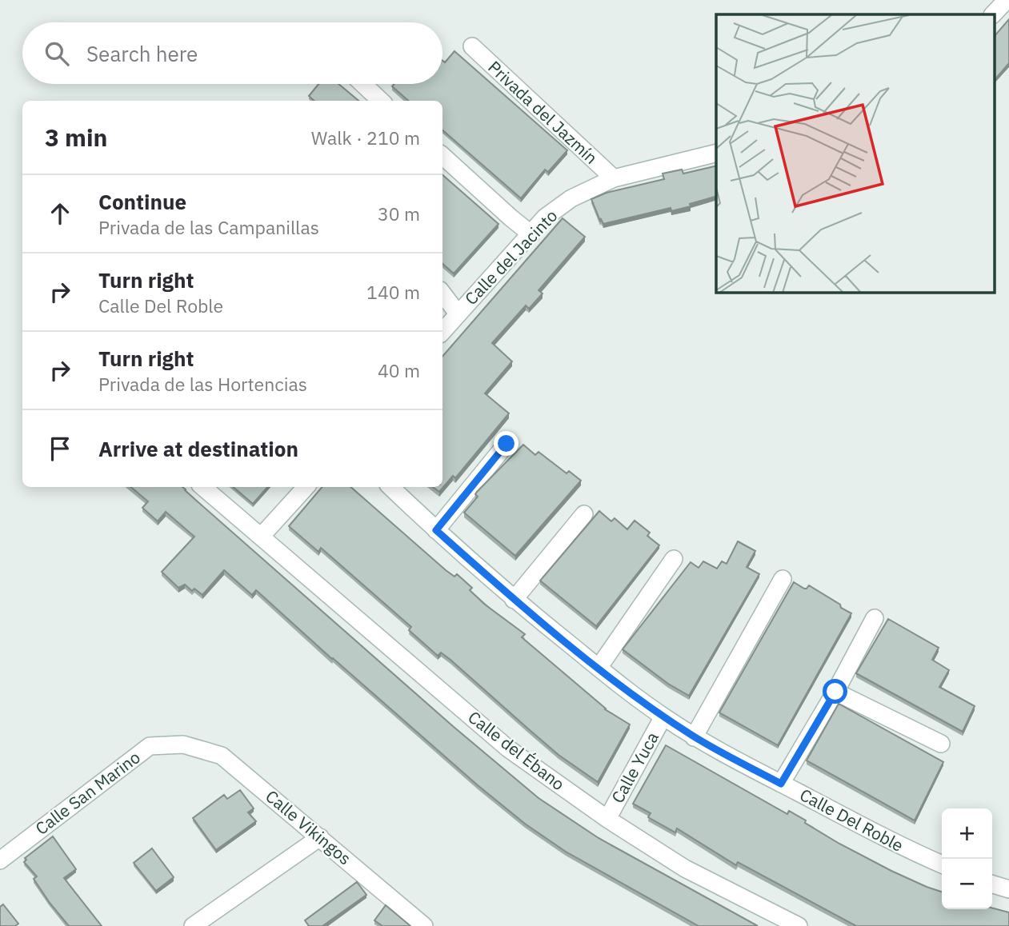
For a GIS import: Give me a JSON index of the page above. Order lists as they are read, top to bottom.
{
  "streets": {
    "street": [
      "Privada del Jazmín",
      "Calle del Jacinto",
      "Calle del Ébano",
      "Calle Yuca",
      "Calle San Marino",
      "Calle Del Roble",
      "Calle Vikingos"
    ]
  },
  "crossings": [
    ["Privada del Jazmín", "Calle del Jacinto"],
    ["Calle del Ébano", "Calle Yuca"],
    ["Calle Yuca", "Calle Del Roble"],
    ["Calle San Marino", "Calle Vikingos"]
  ],
  "page": {
    "search": "Search here",
    "heading": ["3 min", "Walk · 210 m"],
    "list": [
      ["Continue", "Privada de las Campanillas", "30 m"],
      ["Turn right", "Calle Del Roble", "140 m"],
      ["Turn right", "Privada de las Hortencias", "40 m"],
      "Arrive at destination"
    ],
    "map_buttons": ["+", "−"]
  }
}
